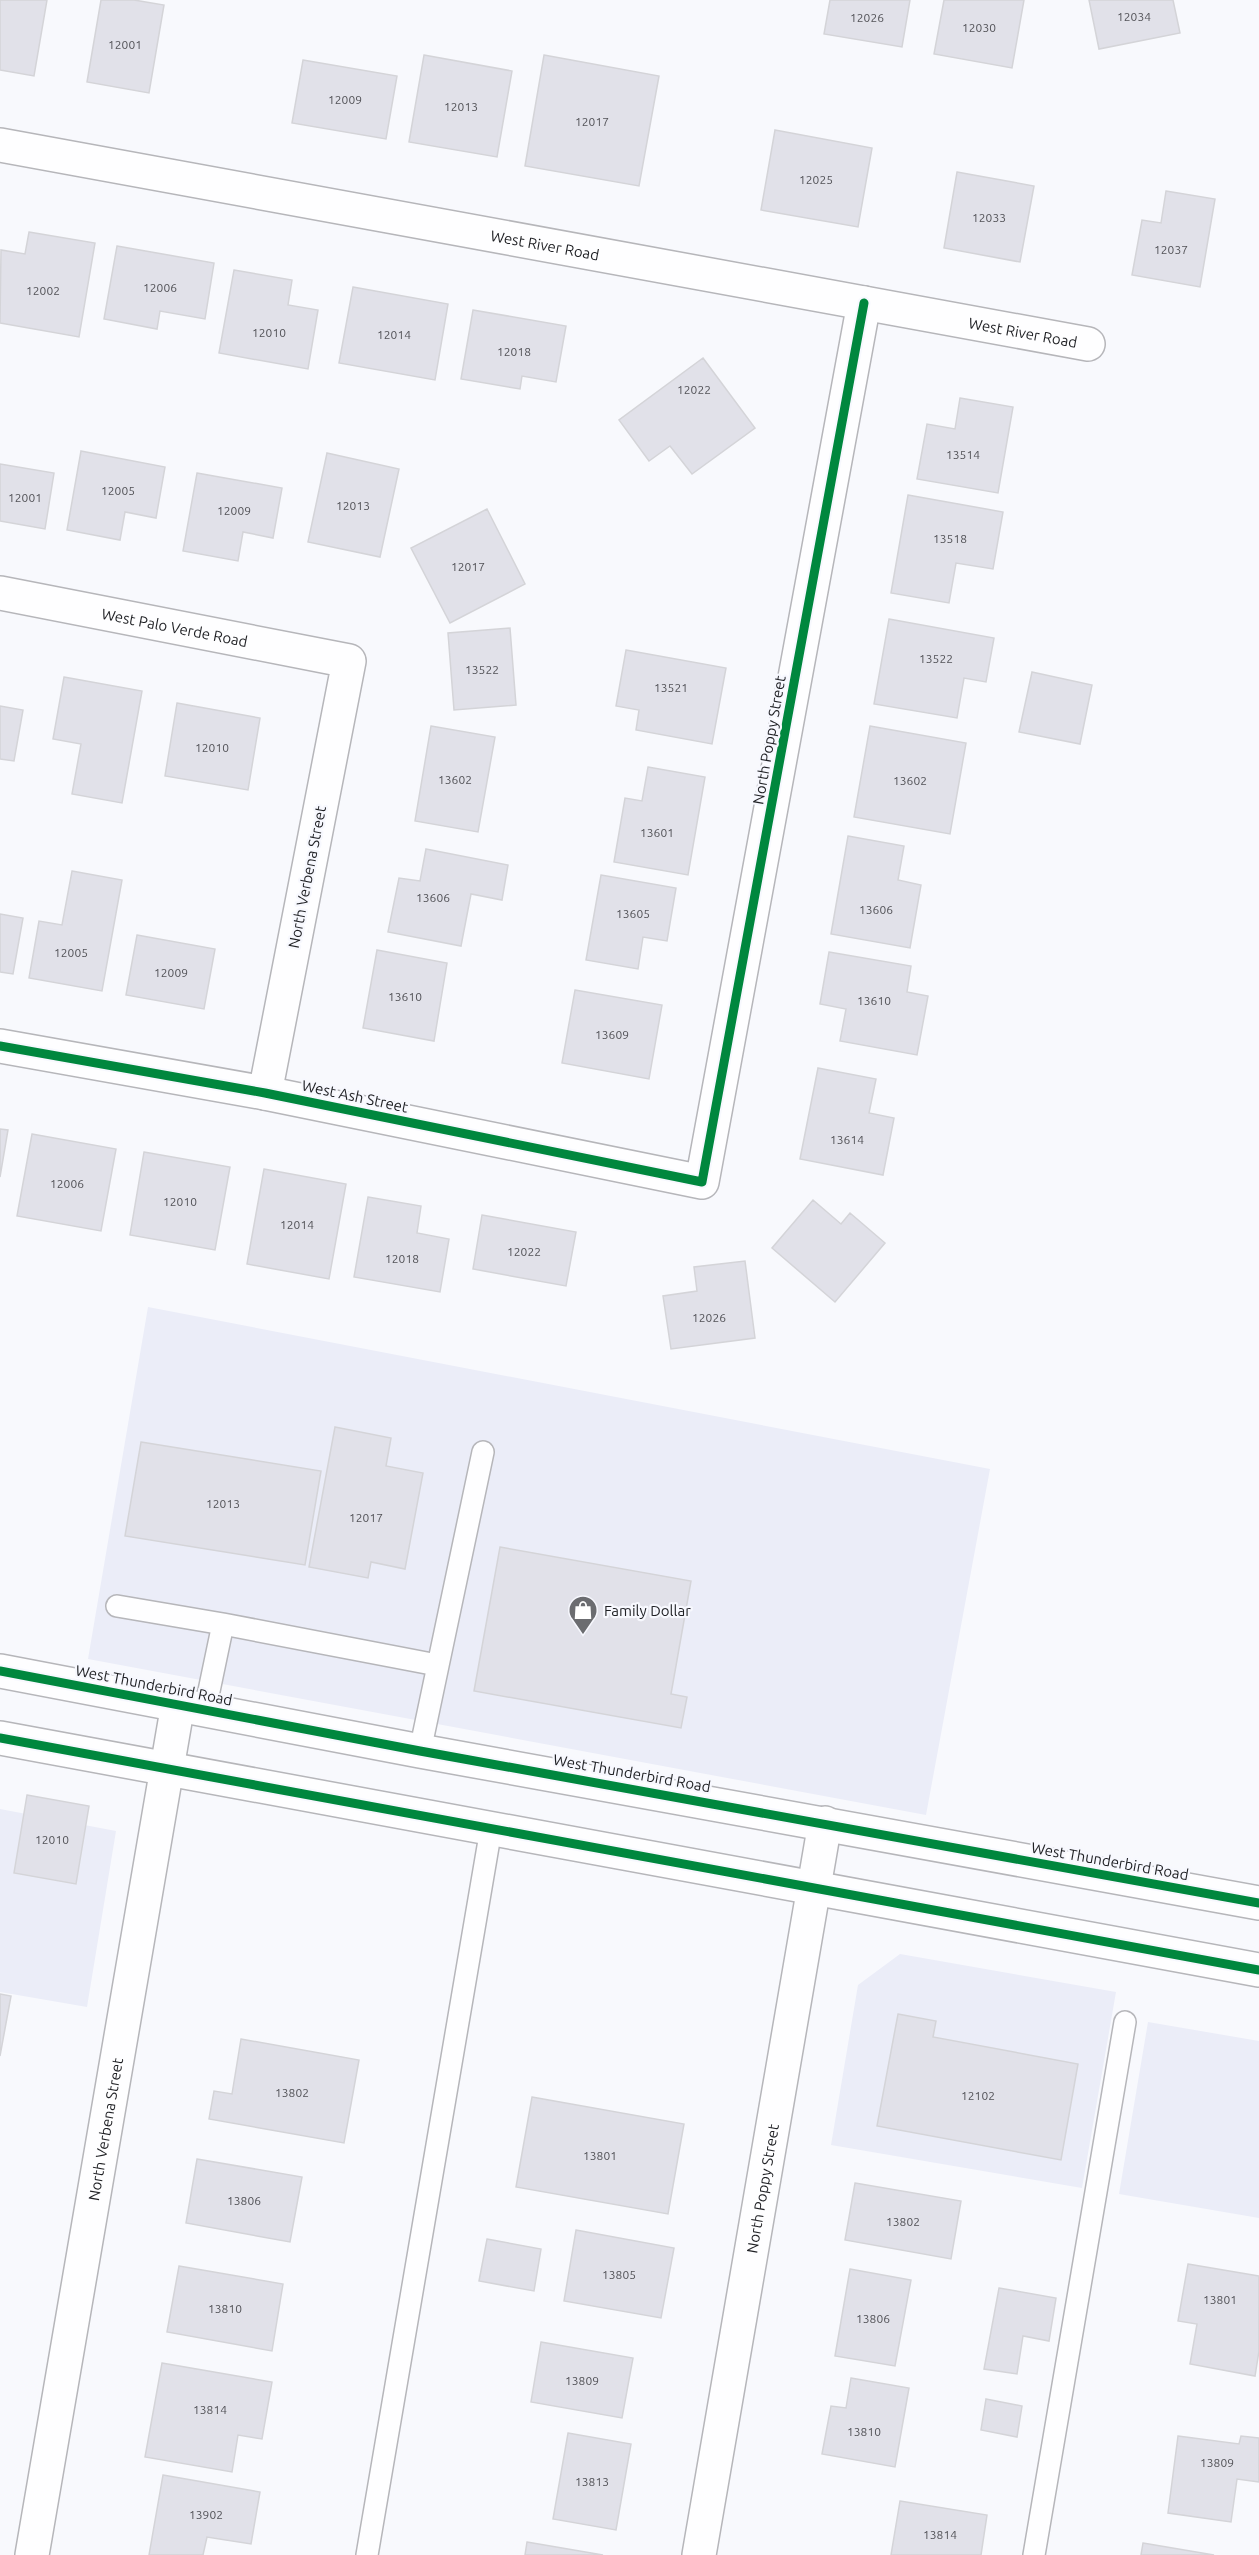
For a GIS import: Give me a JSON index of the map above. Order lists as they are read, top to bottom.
{
  "streets": {
    "street": [
      "West River Road",
      "West Palo Verde Road",
      "North Poppy Street",
      "North Verbena Street",
      "West Ash Street",
      "West Thunderbird Road"
    ]
  },
  "crossings": [
    ["West River Road", "North Poppy Street"],
    ["West Palo Verde Road", "North Verbena Street"],
    ["North Poppy Street", "West Ash Street"],
    ["North Poppy Street", "West Thunderbird Road"],
    ["North Verbena Street", "West Ash Street"],
    ["North Verbena Street", "West Thunderbird Road"]
  ],
  "places": {
    "shop": ["Family Dollar"]
  },
  "house_numbers": [
    "12034",
    "12026",
    "12030",
    "12001",
    "12009",
    "12013",
    "12017",
    "12025",
    "12033",
    "12037",
    "12006",
    "12002",
    "12010",
    "12014",
    "12018",
    "12022",
    "13514",
    "12005",
    "12001",
    "12013",
    "12009",
    "13518",
    "12017",
    "13522",
    "13522",
    "13521",
    "12010",
    "13602",
    "13602",
    "13601",
    "13606",
    "13606",
    "13605",
    "12005",
    "12009",
    "13610",
    "13610",
    "13609",
    "13614",
    "12006",
    "12010",
    "12014",
    "12022",
    "12018",
    "12026",
    "12013",
    "12017",
    "12010",
    "13802",
    "12102",
    "13801",
    "13806",
    "13802",
    "13805",
    "13801",
    "13810",
    "13806",
    "13809",
    "13814",
    "13810",
    "13809",
    "13813",
    "13902",
    "13814"
  ]
}
